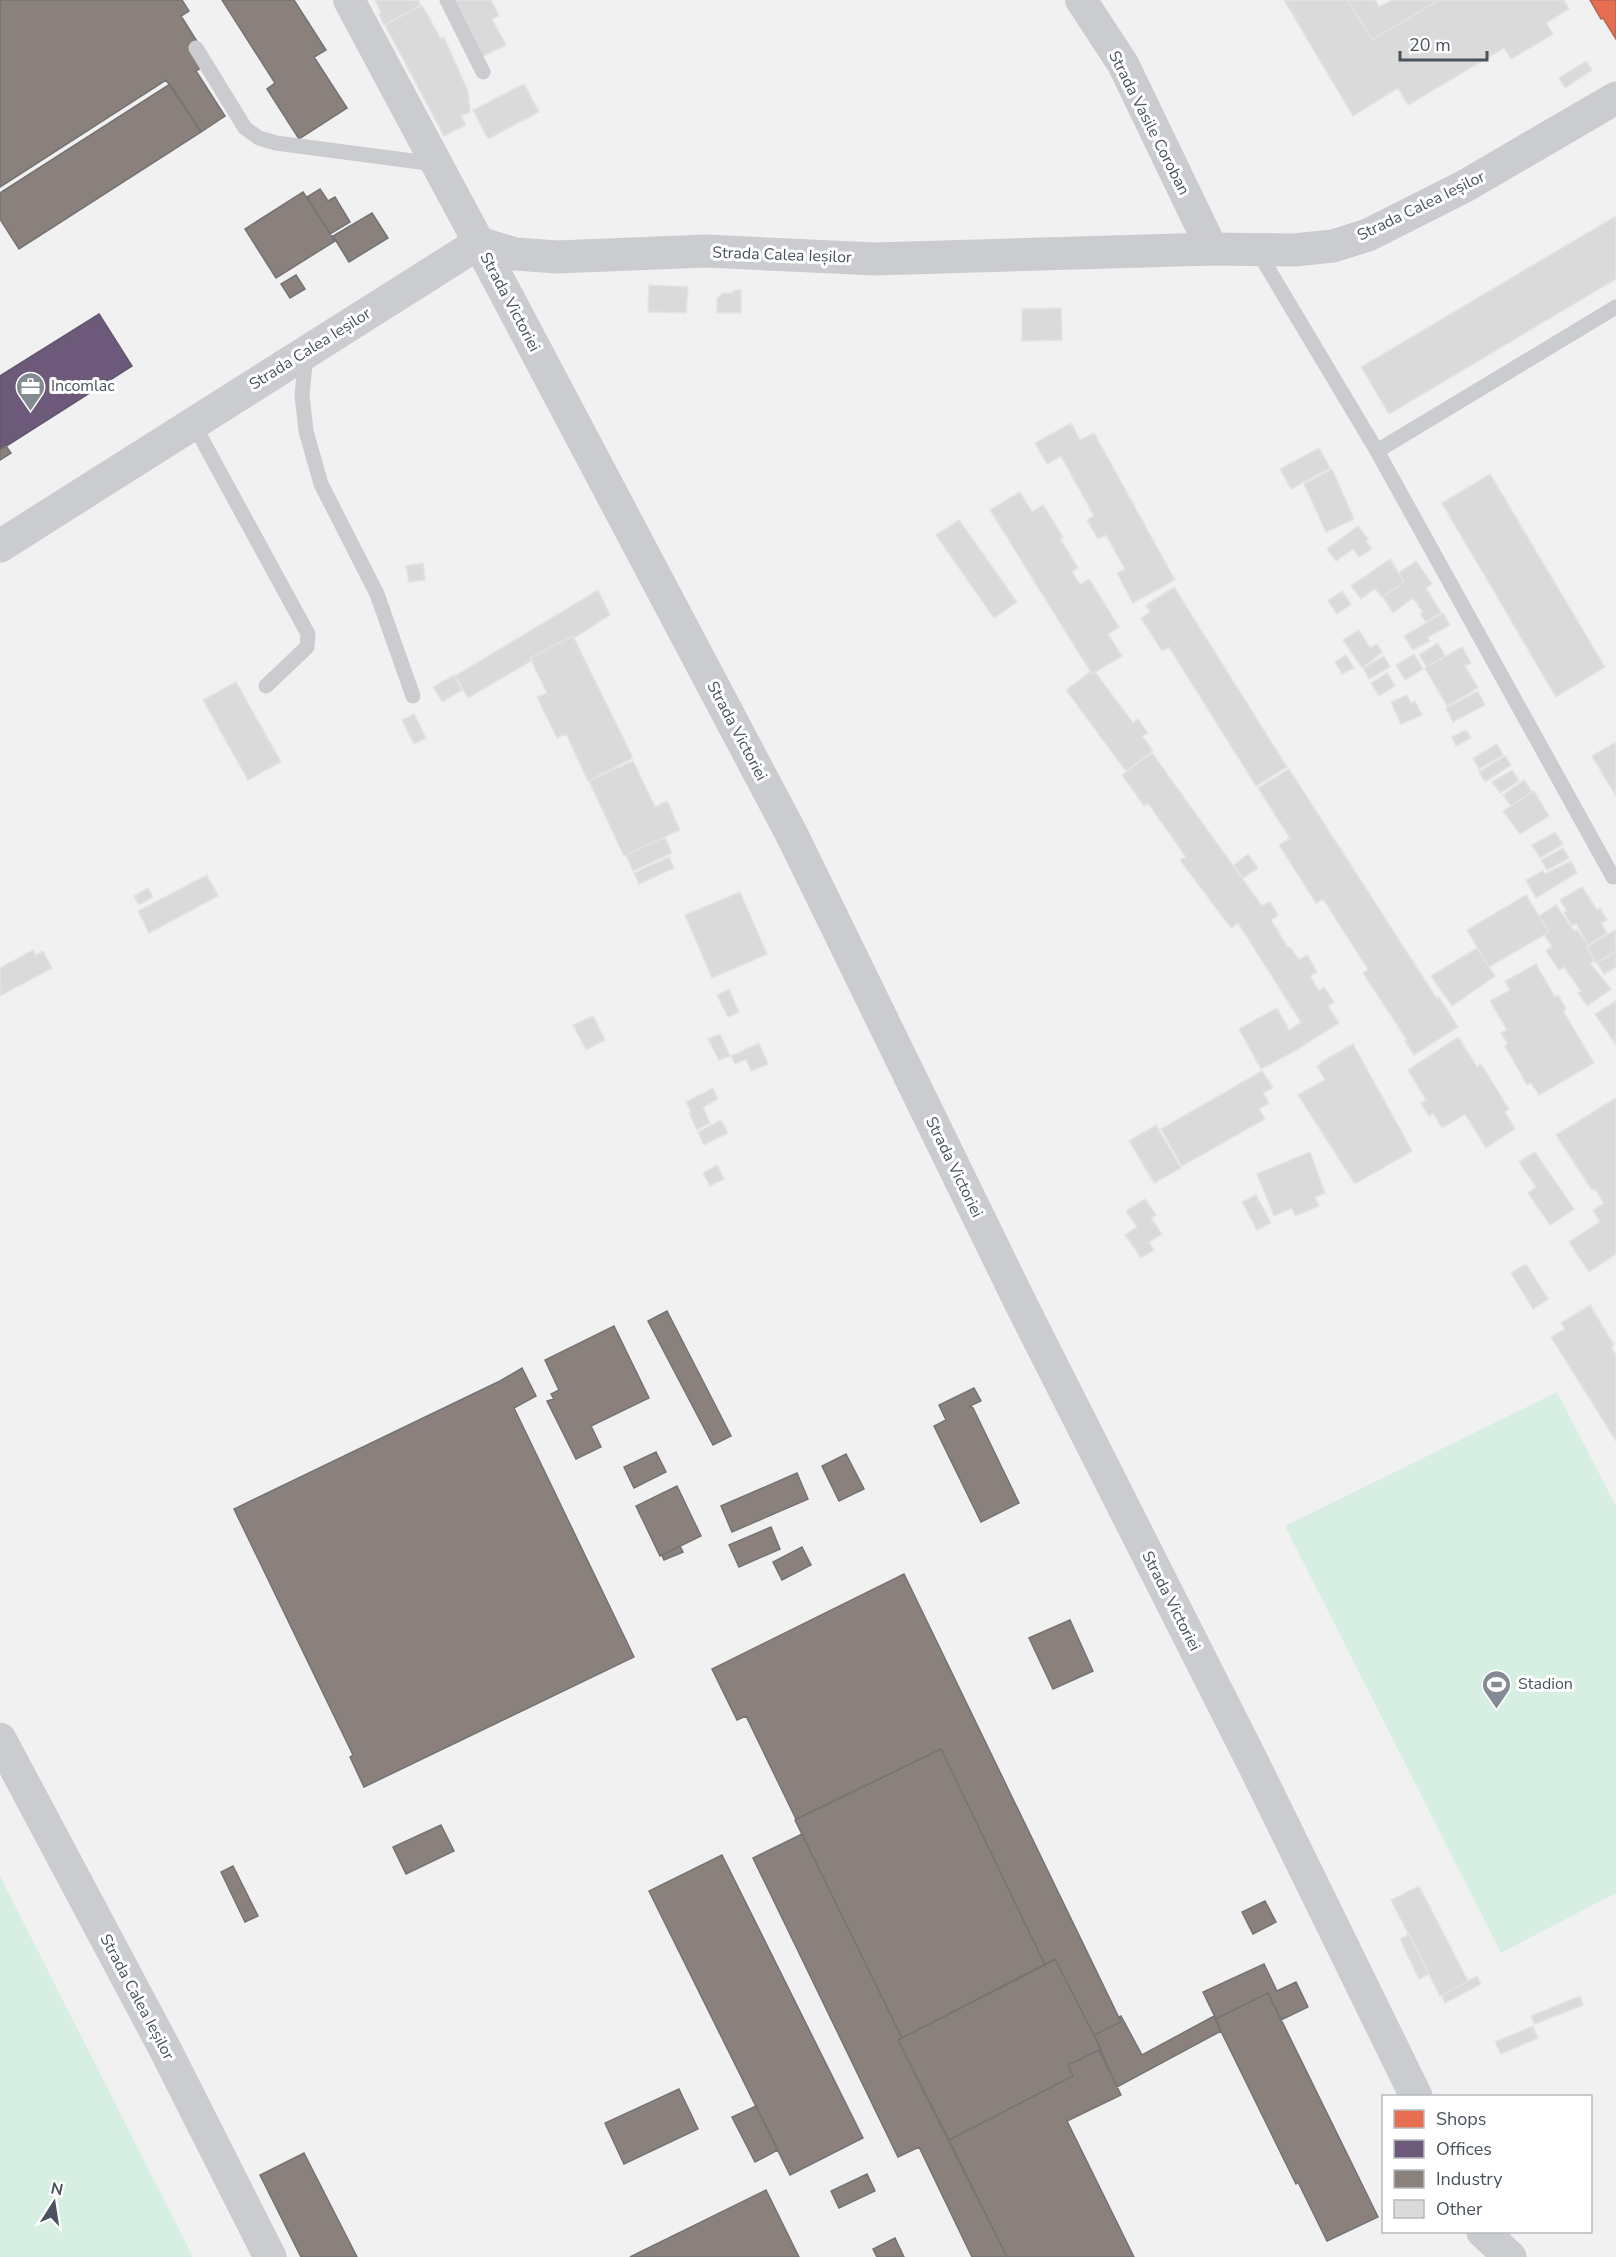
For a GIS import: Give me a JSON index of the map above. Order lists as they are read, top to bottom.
{
  "streets": {
    "street": ["Strada Vasile Coroban", "Strada Calea Ieșilor", "Strada Victoriei"]
  },
  "crossings": [
    ["Strada Vasile Coroban", "Strada Calea Ieșilor"],
    ["Strada Calea Ieșilor", "Strada Victoriei"]
  ],
  "places": {
    "office": ["Incomlac"],
    "sports": ["Stadion"]
  },
  "legend": [
    "Shops",
    "Offices",
    "Industry",
    "Other"
  ],
  "scale_bar": "20 m",
  "north": "top"
}
